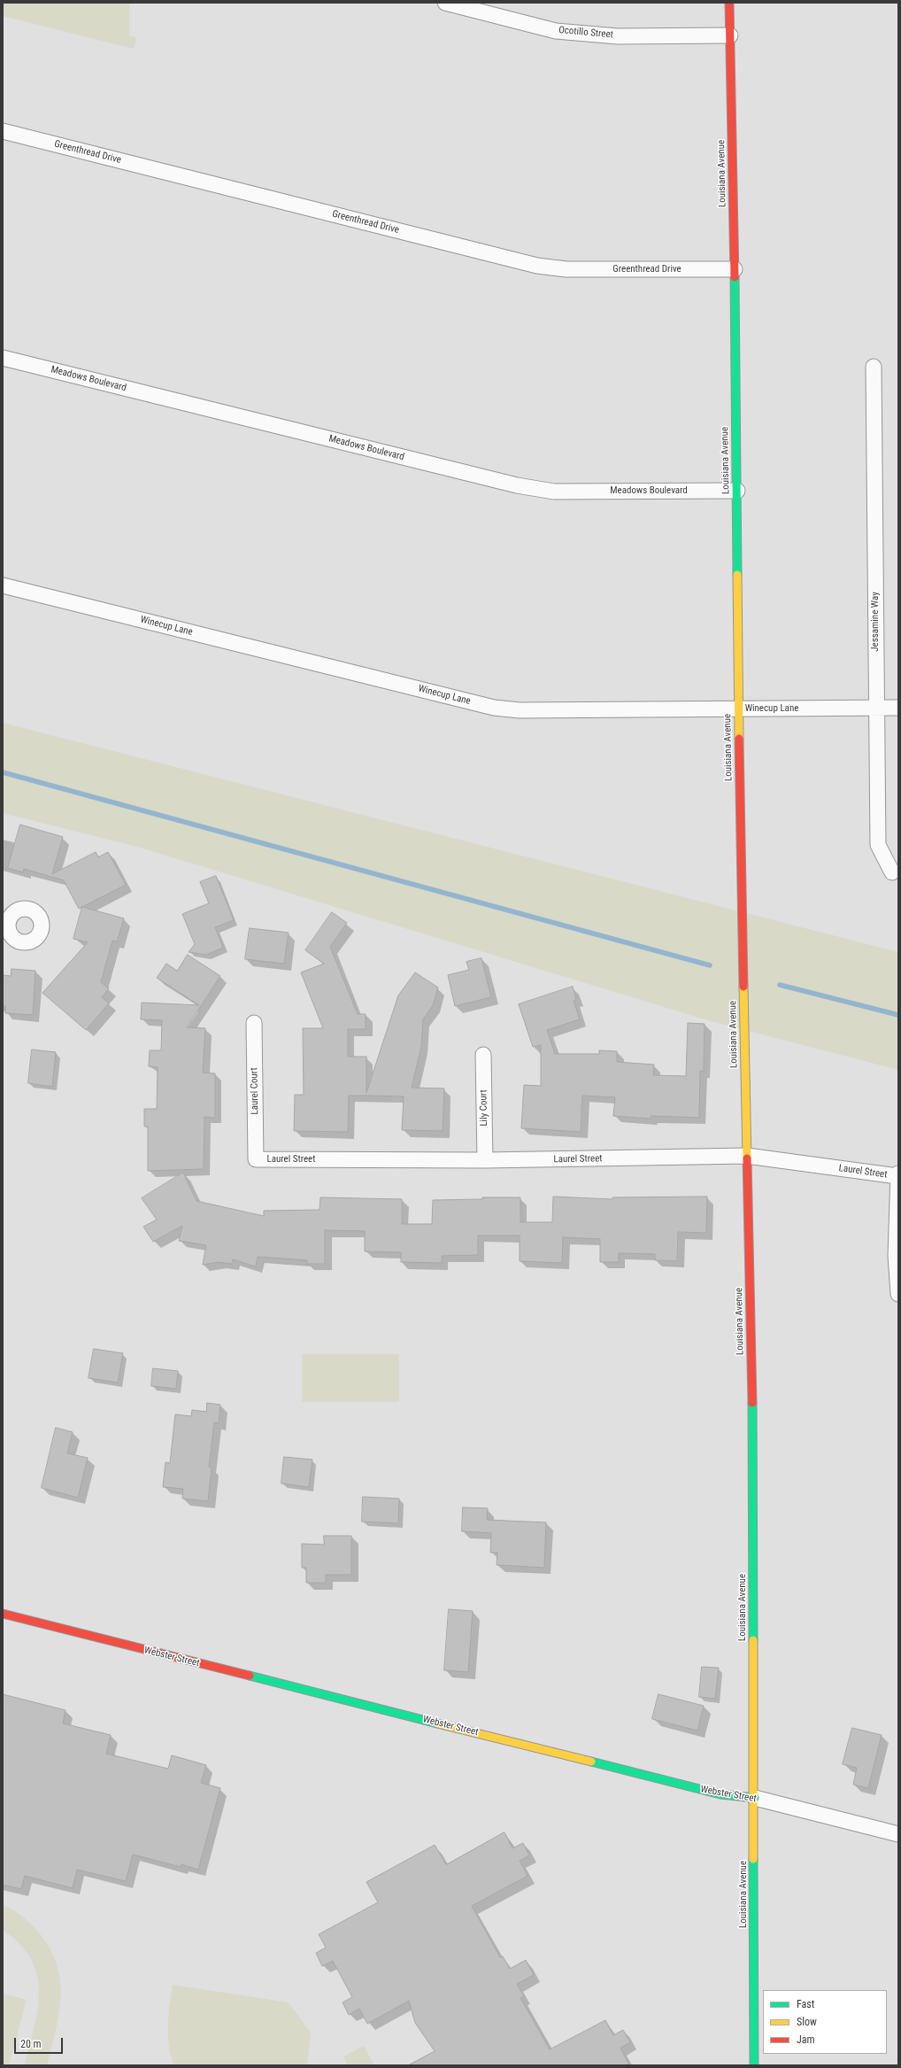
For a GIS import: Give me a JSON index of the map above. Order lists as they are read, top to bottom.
{
  "streets": {
    "street": [
      "Ocotillo Street",
      "Greenthread Drive",
      "Louisiana Avenue",
      "Meadows Boulevard",
      "Jessamine Way",
      "Winecup Lane",
      "Laurel Court",
      "Lily Court",
      "Laurel Street",
      "Webster Street"
    ]
  },
  "crossings": [
    ["Ocotillo Street", "Louisiana Avenue"],
    ["Greenthread Drive", "Louisiana Avenue"],
    ["Louisiana Avenue", "Meadows Boulevard"],
    ["Louisiana Avenue", "Winecup Lane"],
    ["Louisiana Avenue", "Laurel Street"],
    ["Louisiana Avenue", "Webster Street"],
    ["Jessamine Way", "Winecup Lane"],
    ["Laurel Court", "Laurel Street"],
    ["Lily Court", "Laurel Street"]
  ],
  "legend": ["Fast", "Slow", "Jam"],
  "scale_bar": "20 m"
}
